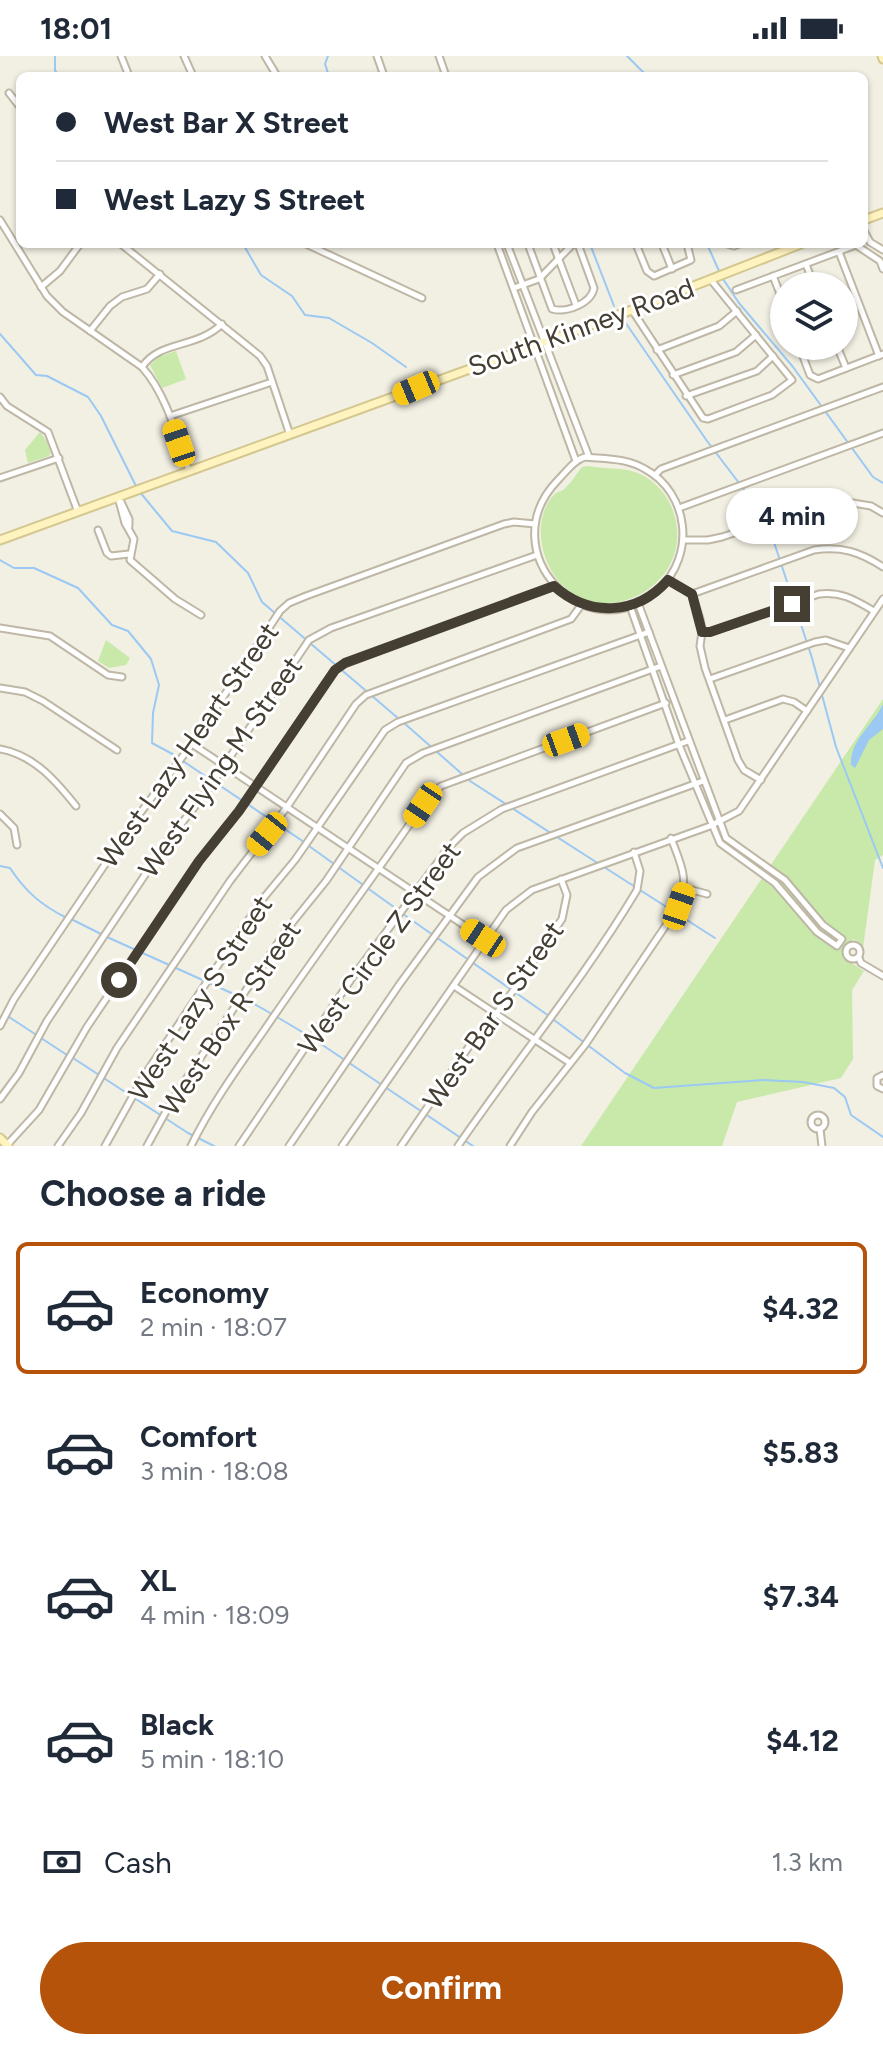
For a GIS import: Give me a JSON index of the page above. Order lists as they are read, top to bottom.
{
  "streets": {
    "main road": ["South Kinney Road"],
    "street": [
      "West Lazy Heart Street",
      "West Flying M Street",
      "West Circle Z Street",
      "West Lazy S Street",
      "West Bar S Street",
      "West Box R Street"
    ]
  },
  "crossings": [
    ["West Lazy Heart Street", "West Flying M Street"]
  ],
  "page": {
    "status": "18:01",
    "banner": ["West Bar X Street", "West Lazy S Street"],
    "bubble": "4 min",
    "heading": "Choose a ride",
    "list": [
      {
        "name": "Economy",
        "note": "2 min · 18:07",
        "value": "$4.32"
      },
      {
        "name": "Comfort",
        "note": "3 min · 18:08",
        "value": "$5.83"
      },
      {
        "name": "XL",
        "note": "4 min · 18:09",
        "value": "$7.34"
      },
      {
        "name": "Black",
        "note": "5 min · 18:10",
        "value": "$4.12"
      }
    ],
    "pay": ["Cash", "1.3 km"],
    "buttons": "Confirm"
  }
}
